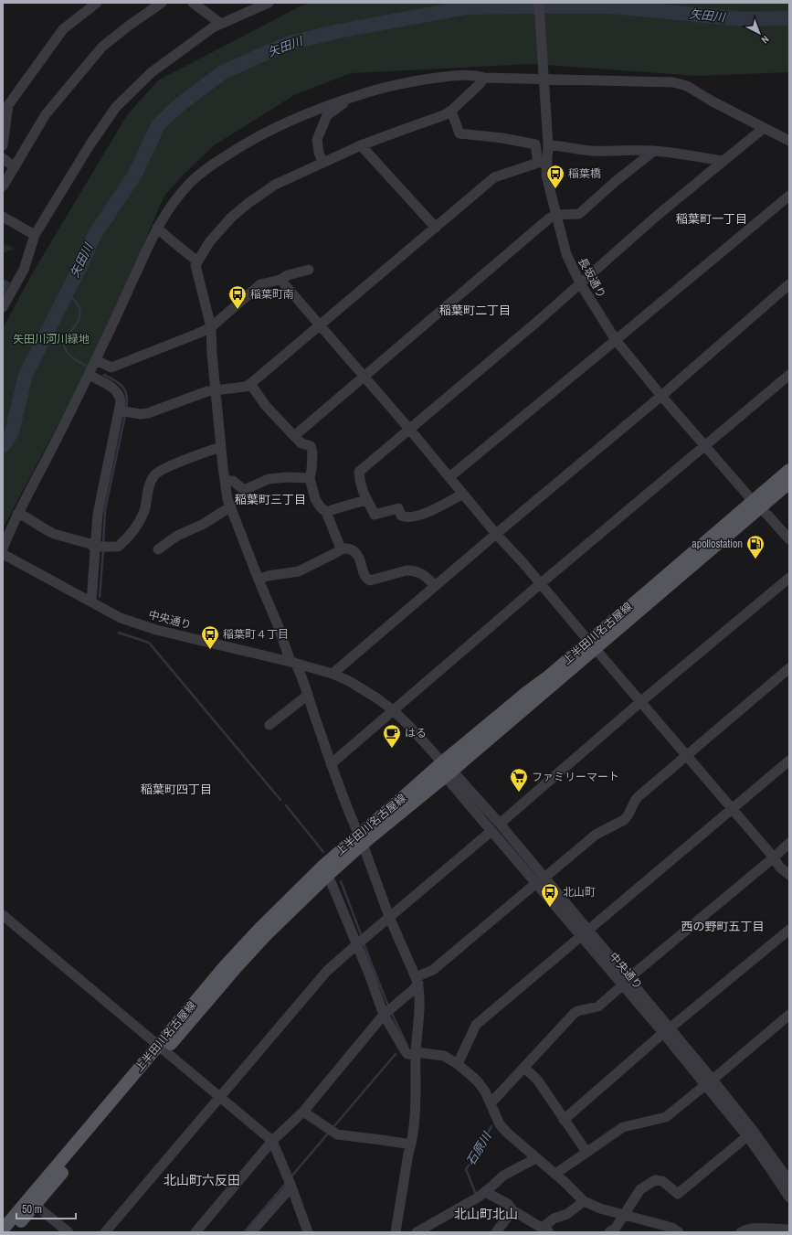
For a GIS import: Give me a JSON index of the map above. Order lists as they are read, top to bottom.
{
  "streets": {
    "main road": ["上半田川名古屋線"],
    "street": ["長坂通り", "中央通り"]
  },
  "crossings": [
    ["長坂通り", "上半田川名古屋線"],
    ["中央通り", "上半田川名古屋線"]
  ],
  "districts": [
    "稲葉町一丁目",
    "稲葉町二丁目",
    "稲葉町三丁目",
    "稲葉町四丁目",
    "西の野町五丁目",
    "北山町六反田",
    "北山町北山"
  ],
  "water": ["矢田川", "石原川"],
  "parks": ["矢田川河川緑地"],
  "places": {
    "bus stop": [
      "稲葉橋",
      "稲葉町南",
      "稲葉町４丁目",
      "北山町"
    ],
    "fuel station": ["apollostation"],
    "cafe": ["はる"],
    "supermarket": ["ファミリーマート"]
  },
  "scale_bar": "50 m",
  "north": "bottom right"
}
